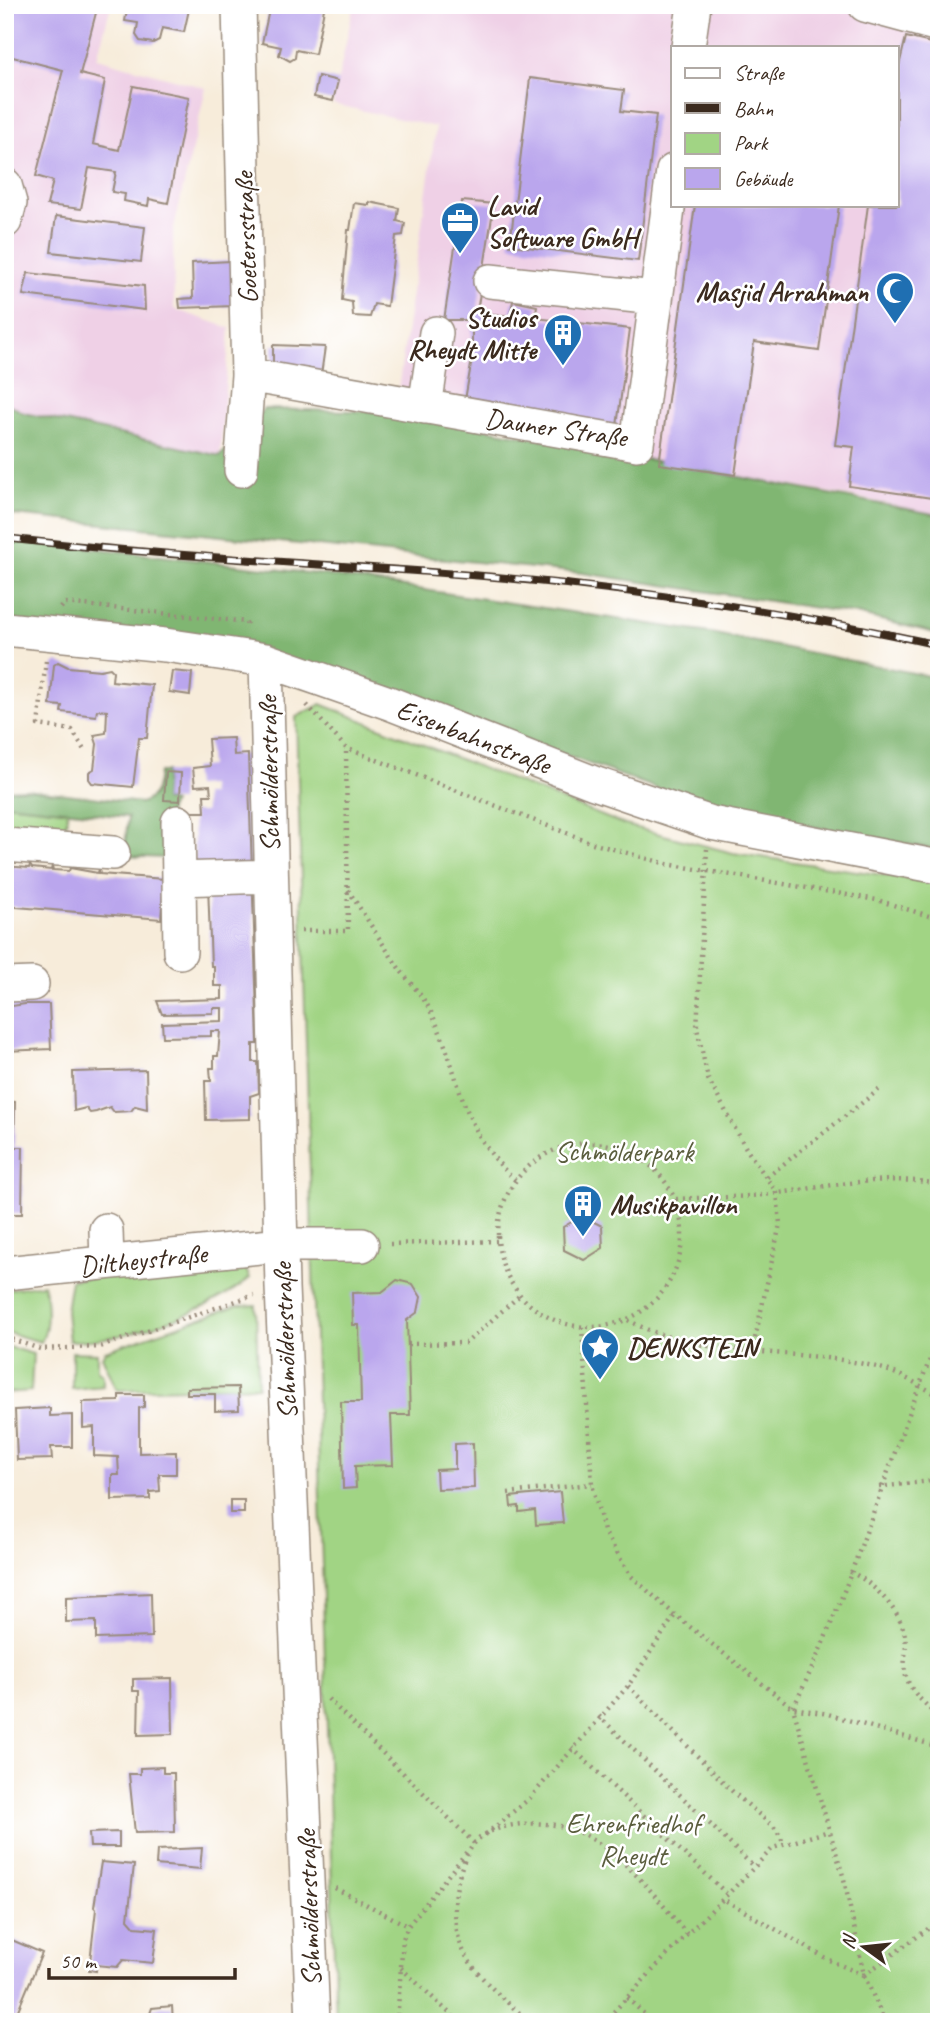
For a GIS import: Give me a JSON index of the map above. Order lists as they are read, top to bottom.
{
  "streets": {
    "street": [
      "Goetersstraße",
      "Dauner Straße",
      "Eisenbahnstraße",
      "Schmölderstraße",
      "Diltheystraße"
    ]
  },
  "crossings": [
    ["Goetersstraße", "Dauner Straße"],
    ["Eisenbahnstraße", "Schmölderstraße"],
    ["Schmölderstraße", "Diltheystraße"]
  ],
  "parks": ["Schmölderpark", "Ehrenfriedhof Rheydt"],
  "places": {
    "office": ["Lavid Software GmbH"],
    "mosque": ["Masjid Arrahman"],
    "building": ["Studios Rheydt Mitte", "Musikpavillon"],
    "place": ["DENKSTEIN"]
  },
  "legend": [
    "Straße",
    "Bahn",
    "Park",
    "Gebäude"
  ],
  "scale_bar": "50 m",
  "north": "left"
}
